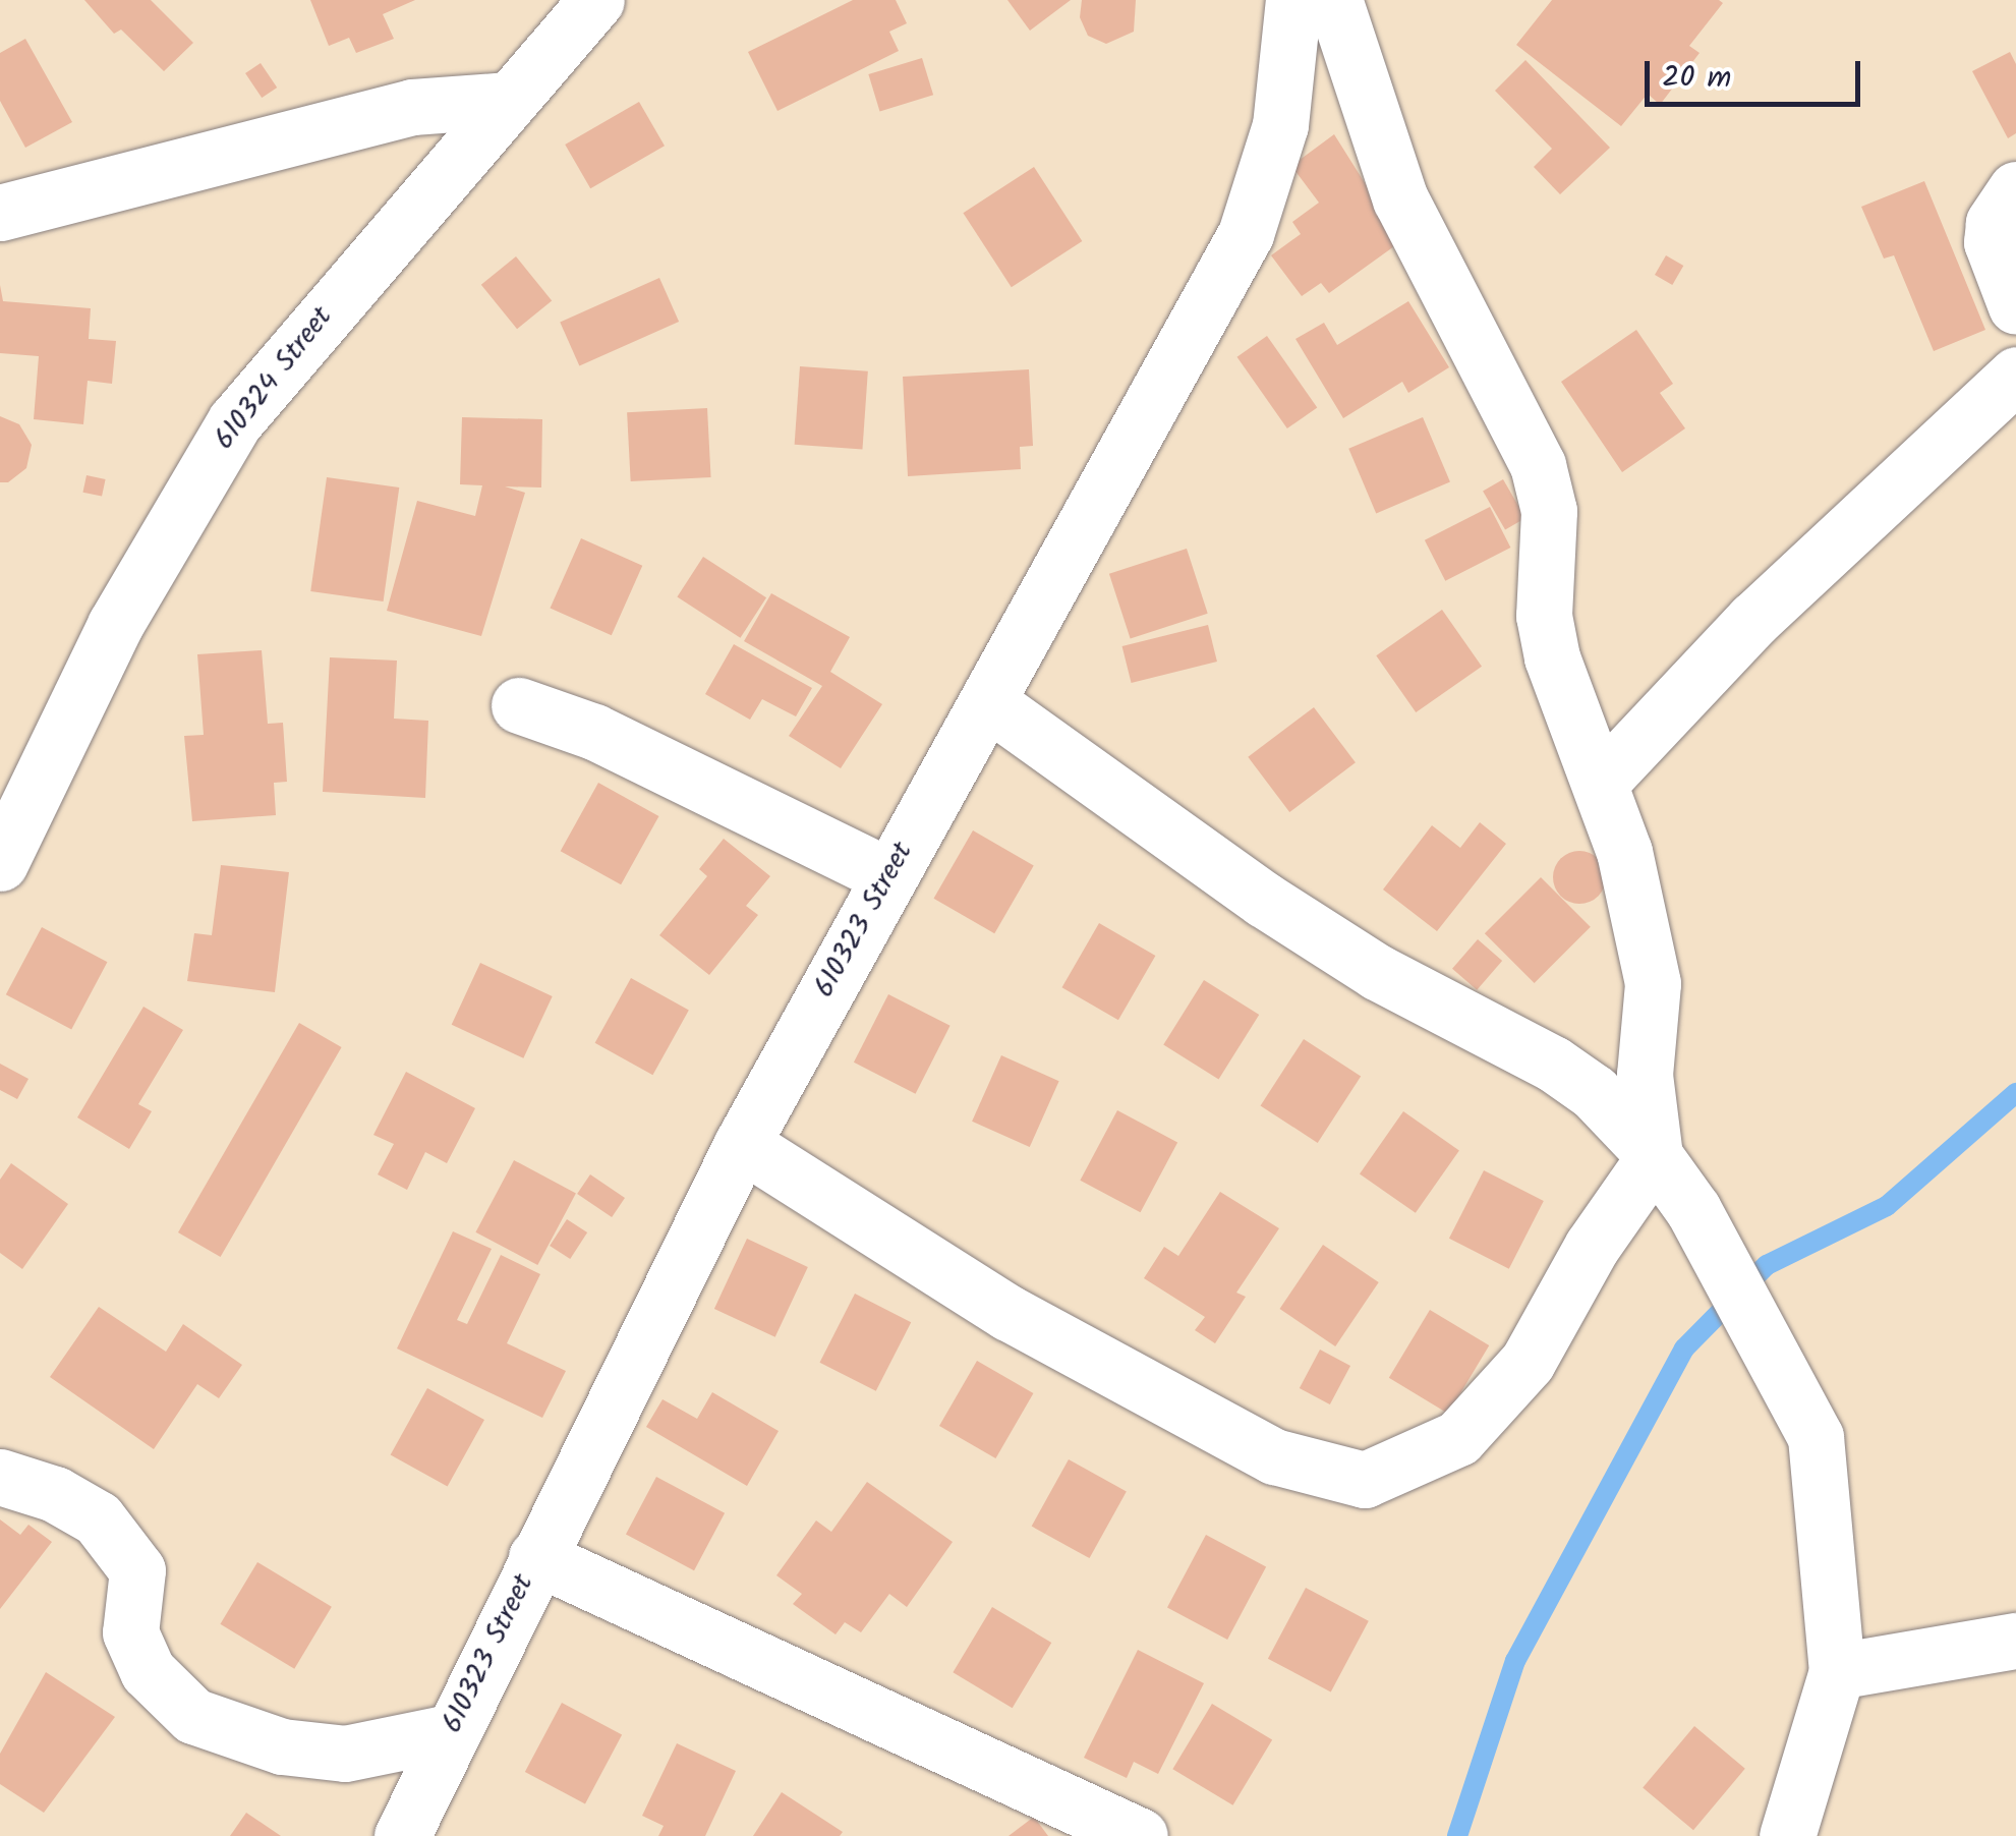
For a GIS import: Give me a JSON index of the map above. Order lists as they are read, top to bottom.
{
  "streets": {
    "street": ["610324 Street", "610323 Street"]
  },
  "scale_bar": "20 m"
}
